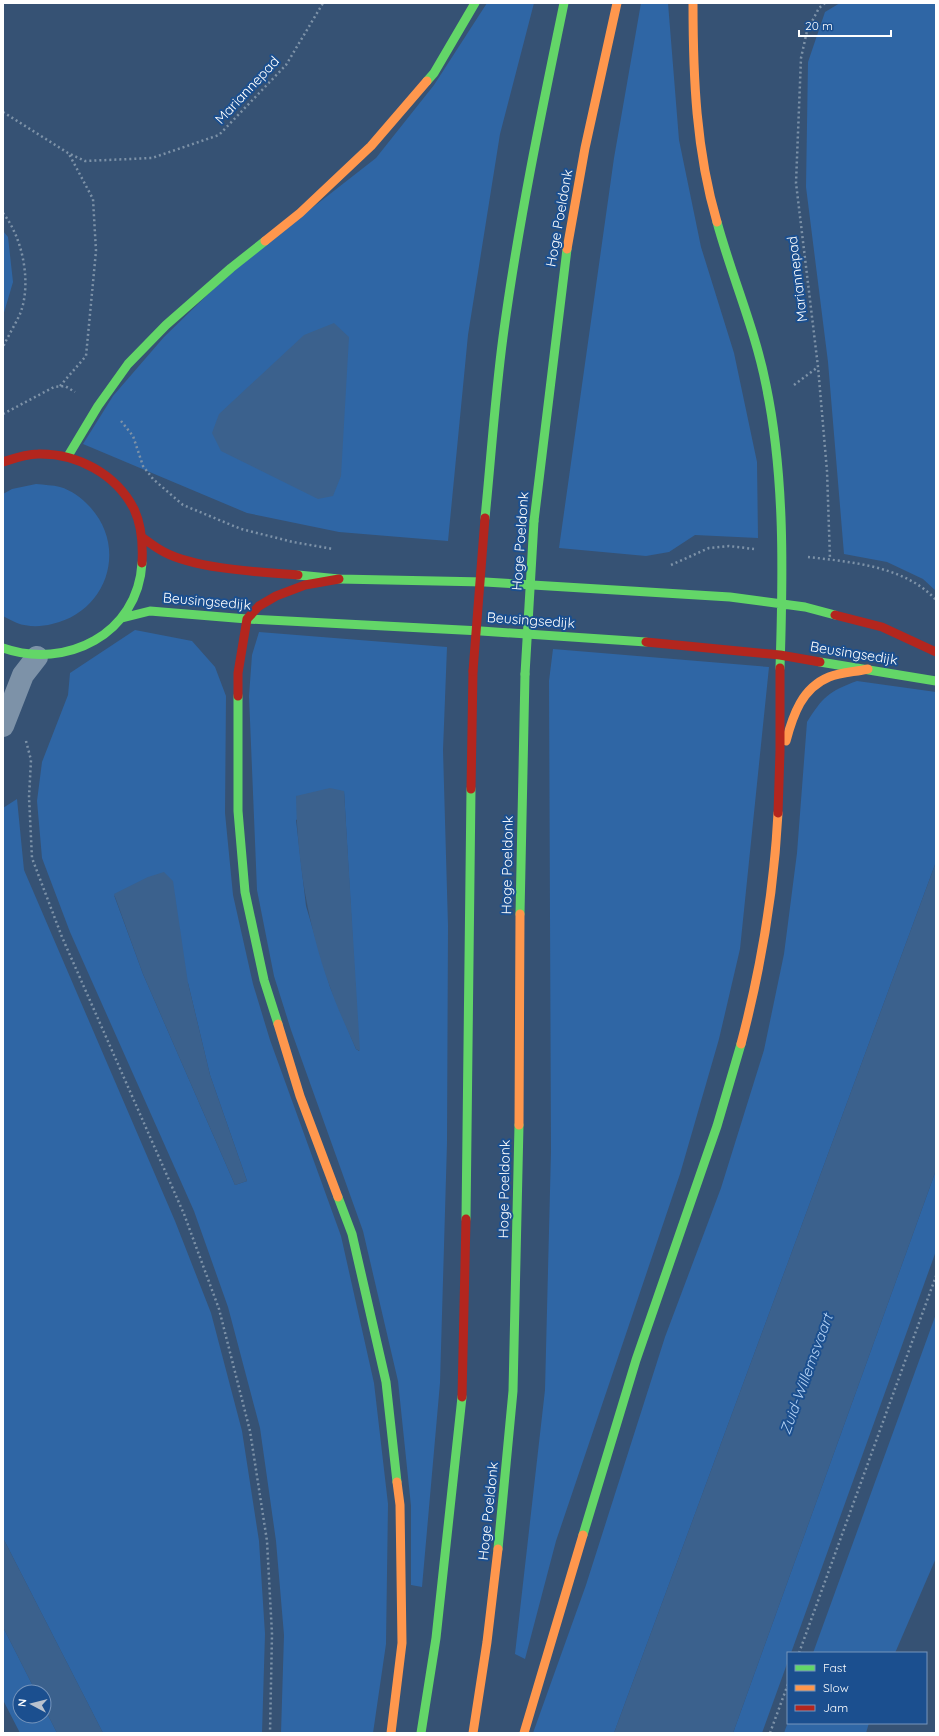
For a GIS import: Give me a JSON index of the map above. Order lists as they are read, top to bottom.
{
  "streets": {
    "main road": ["Hoge Poeldonk", "Beusingsedijk"],
    "path": ["Mariannepad"]
  },
  "water": ["Zuid-Willemsvaart"],
  "legend": ["Fast", "Slow", "Jam"],
  "scale_bar": "20 m",
  "north": "left"
}
